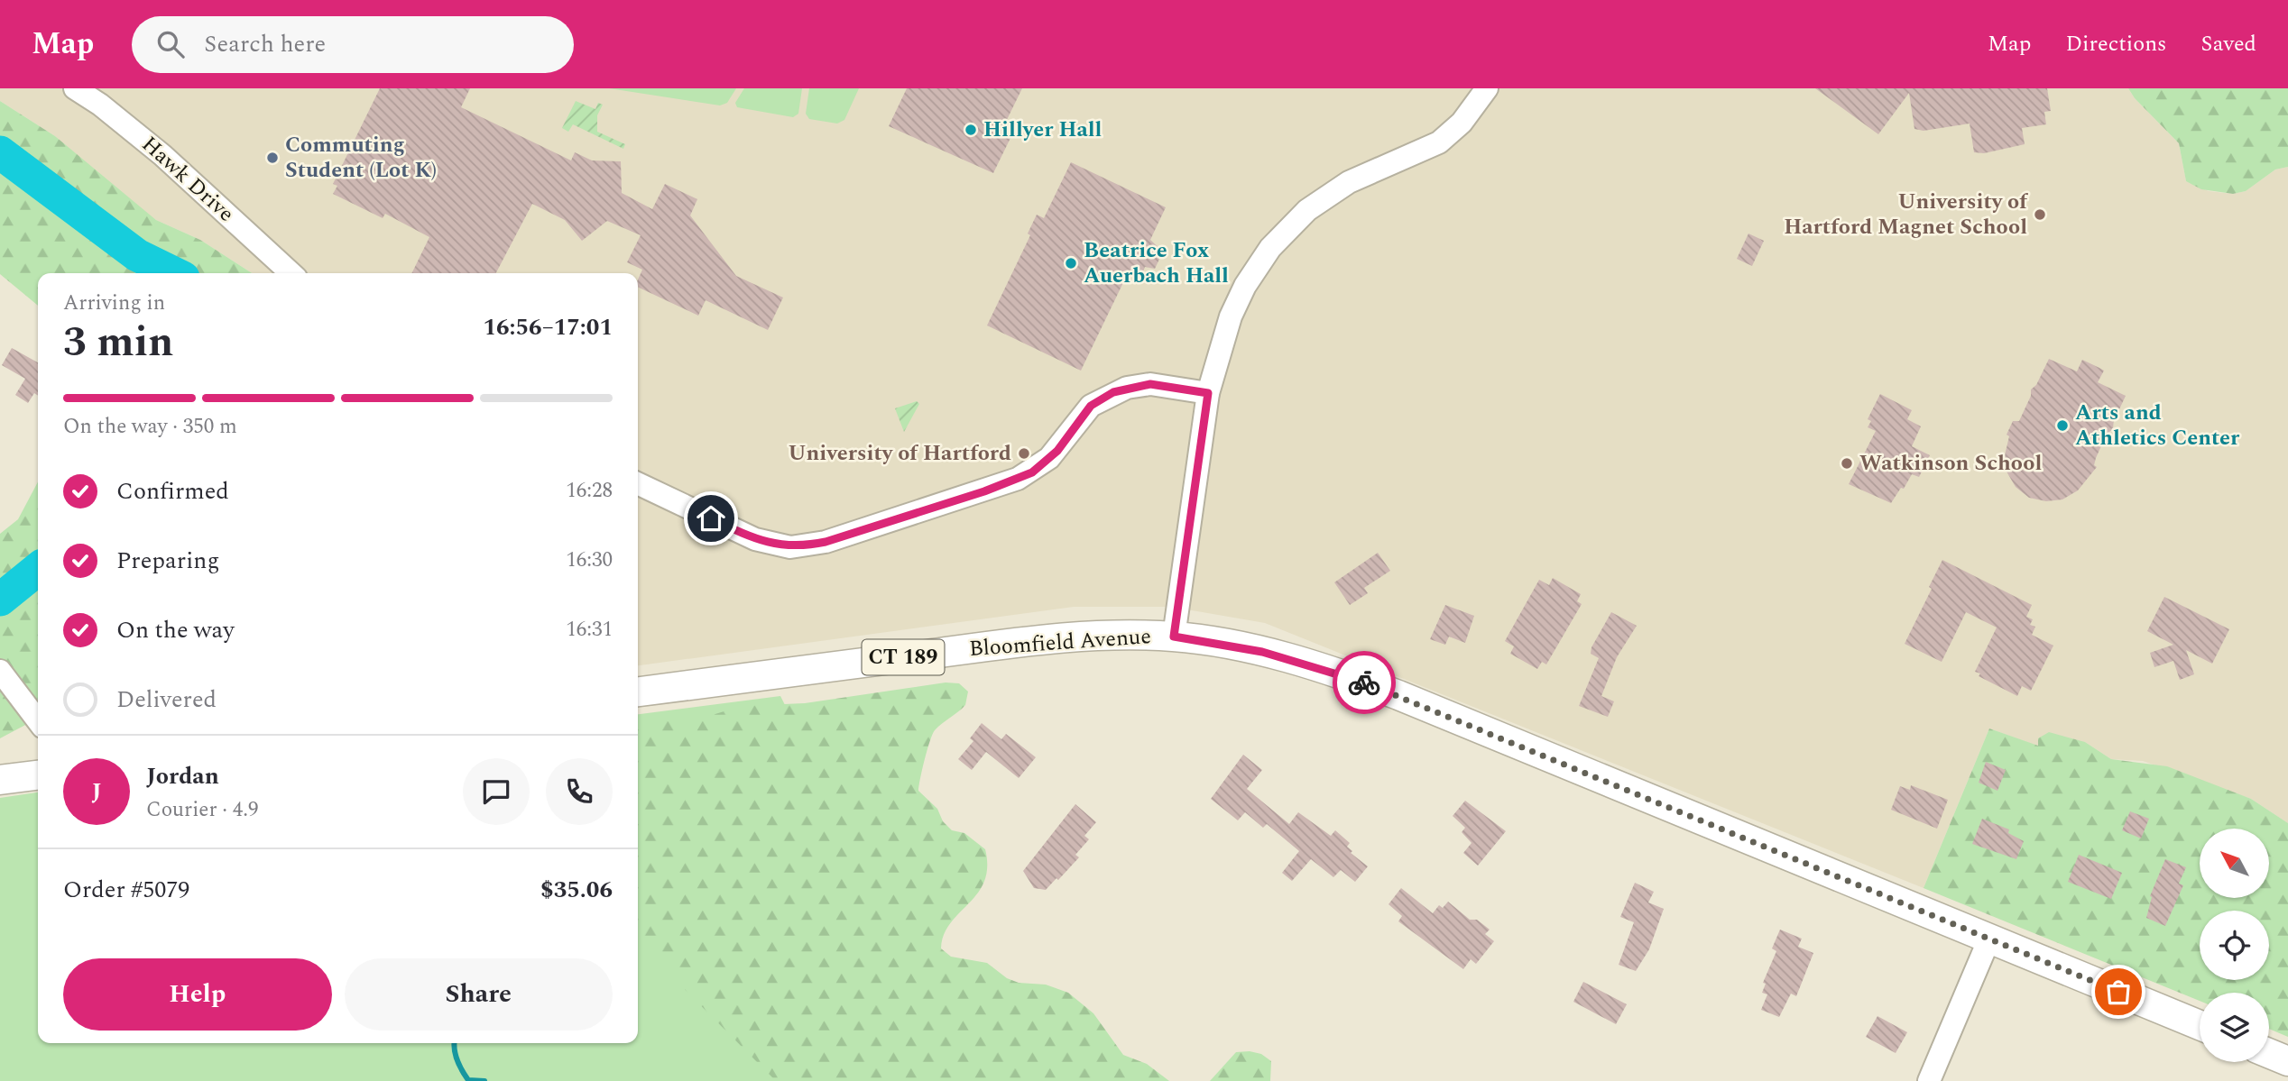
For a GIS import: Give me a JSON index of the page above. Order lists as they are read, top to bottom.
{
  "streets": {
    "main road": ["Bloomfield Avenue", "CT 189"],
    "street": ["Hawk Drive"]
  },
  "places": [
    "Hillyer Hall",
    "Commuting Student (Lot K)",
    "University of Hartford Magnet School",
    "Beatrice Fox Auerbach Hall",
    "Arts and Athletics Center",
    "University of Hartford",
    "Watkinson School"
  ],
  "north": "top left",
  "page": {
    "header": "Map",
    "search": "Search here",
    "nav": ["Map", "Directions", "Saved"],
    "heading": ["3 min", "Arriving in", "16:56–17:01"],
    "panel": [
      "Jordan",
      "Courier · 4.9",
      "Order #5079",
      "$35.06"
    ],
    "bar": "On the way · 350 m",
    "list": [
      ["Confirmed", "16:28"],
      ["Preparing", "16:30"],
      ["On the way", "16:31"],
      "Delivered"
    ],
    "round": "J",
    "buttons": ["Help", "Share"]
  }
}
